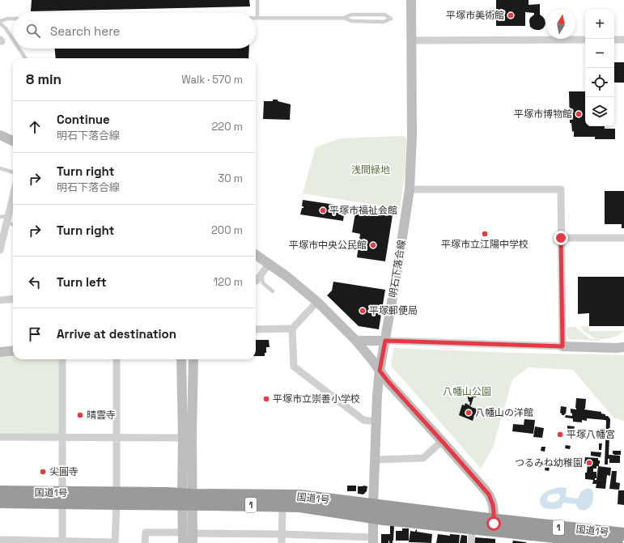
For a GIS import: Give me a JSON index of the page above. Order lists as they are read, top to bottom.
{
  "streets": {
    "highway": ["国道1号", "1"],
    "street": ["明石下落合線"]
  },
  "crossings": [
    ["明石下落合線", "国道1号"]
  ],
  "parks": ["浅間緑地", "八幡山公園"],
  "places": [
    "平塚市美術館",
    "平塚市博物館",
    "平塚市福祉会館",
    "平塚市立江陽中学校",
    "平塚市中央公民館",
    "平塚郵便局",
    "平塚市立崇善小学校",
    "八幡山の洋館",
    "晴雲寺",
    "平塚八幡宮",
    "つるみね幼稚園",
    "尖圓寺"
  ],
  "north": "top",
  "page": {
    "map_buttons": ["+", "−"],
    "search": "Search here",
    "heading": ["8 min", "Walk · 570 m"],
    "list": [
      ["Continue", "明石下落合線", "220 m"],
      ["Turn right", "明石下落合線", "30 m"],
      ["Turn right", "200 m"],
      ["Turn left", "120 m"],
      "Arrive at destination"
    ]
  }
}
